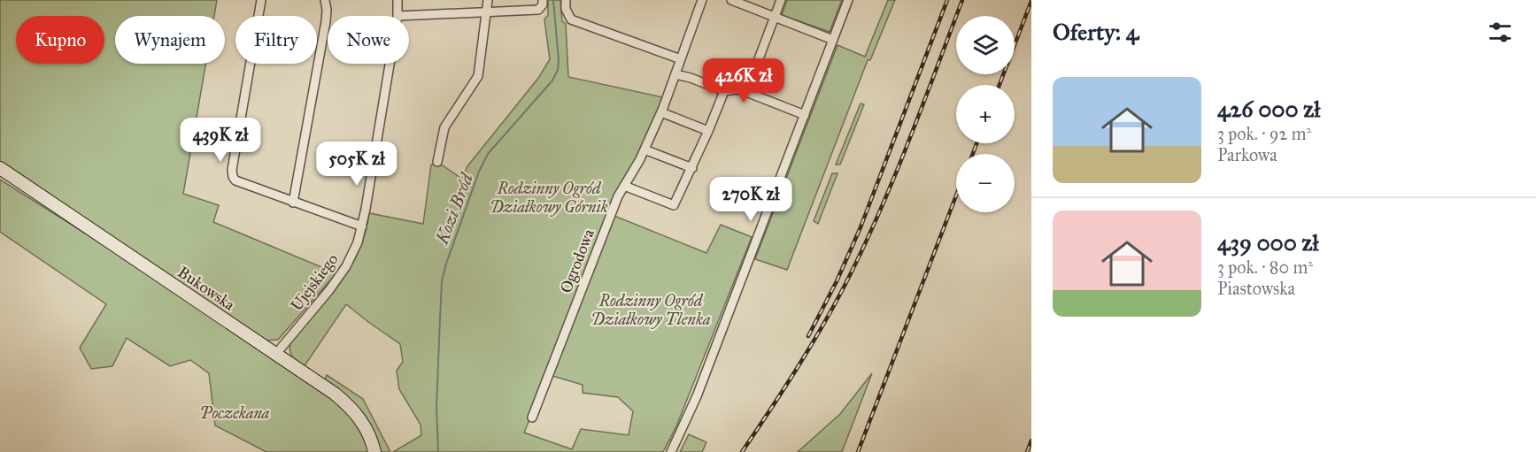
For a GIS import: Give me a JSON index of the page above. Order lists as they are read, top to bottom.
{
  "streets": {
    "street": ["Ogrodowa", "Ujejskiego", "Bukowska"]
  },
  "crossings": [
    ["Ujejskiego", "Bukowska"]
  ],
  "water": ["Kozi Bród"],
  "parks": ["Rodzinny Ogród Działkowy Górnik", "Rodzinny Ogród Działkowy Tlenka", "Poczekana"],
  "page": {
    "heading": "Oferty: 4",
    "map_buttons": ["+", "−"],
    "chip": [
      "Kupno",
      "Wynajem",
      "Filtry",
      "Nowe"
    ],
    "price": [
      "426K zł",
      "439K zł",
      "505K zł",
      "270K zł"
    ],
    "list": [
      {
        "name": "426 000 zł",
        "note": "3 pok. · 92 m² · Parkowa"
      },
      {
        "name": "439 000 zł",
        "note": "3 pok. · 80 m² · Piastowska"
      }
    ]
  }
}
